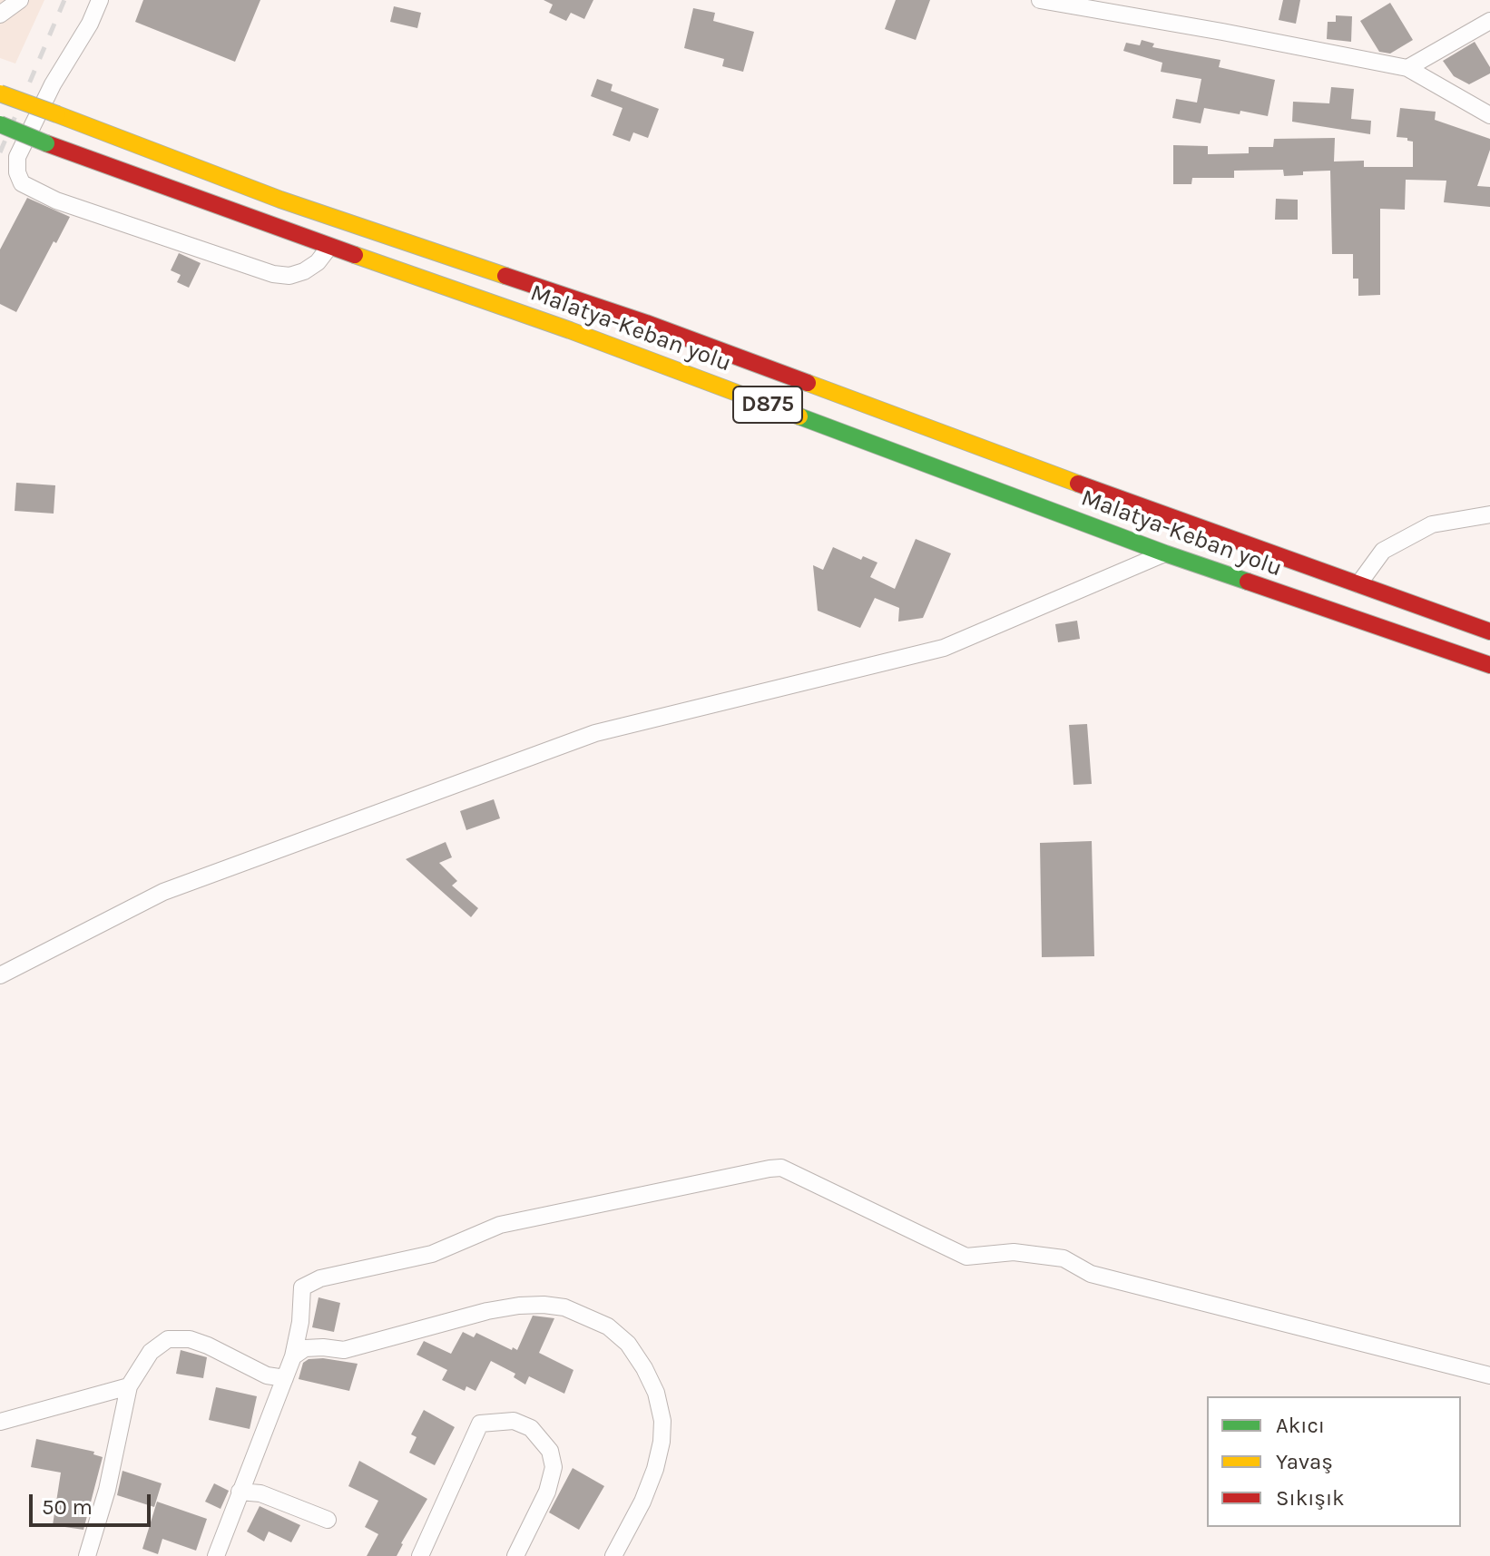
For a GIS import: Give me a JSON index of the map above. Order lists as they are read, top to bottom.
{
  "streets": {
    "highway": ["Malatya-Keban yolu", "D875"]
  },
  "legend": ["Akıcı", "Yavaş", "Sıkışık"],
  "scale_bar": "50 m"
}
